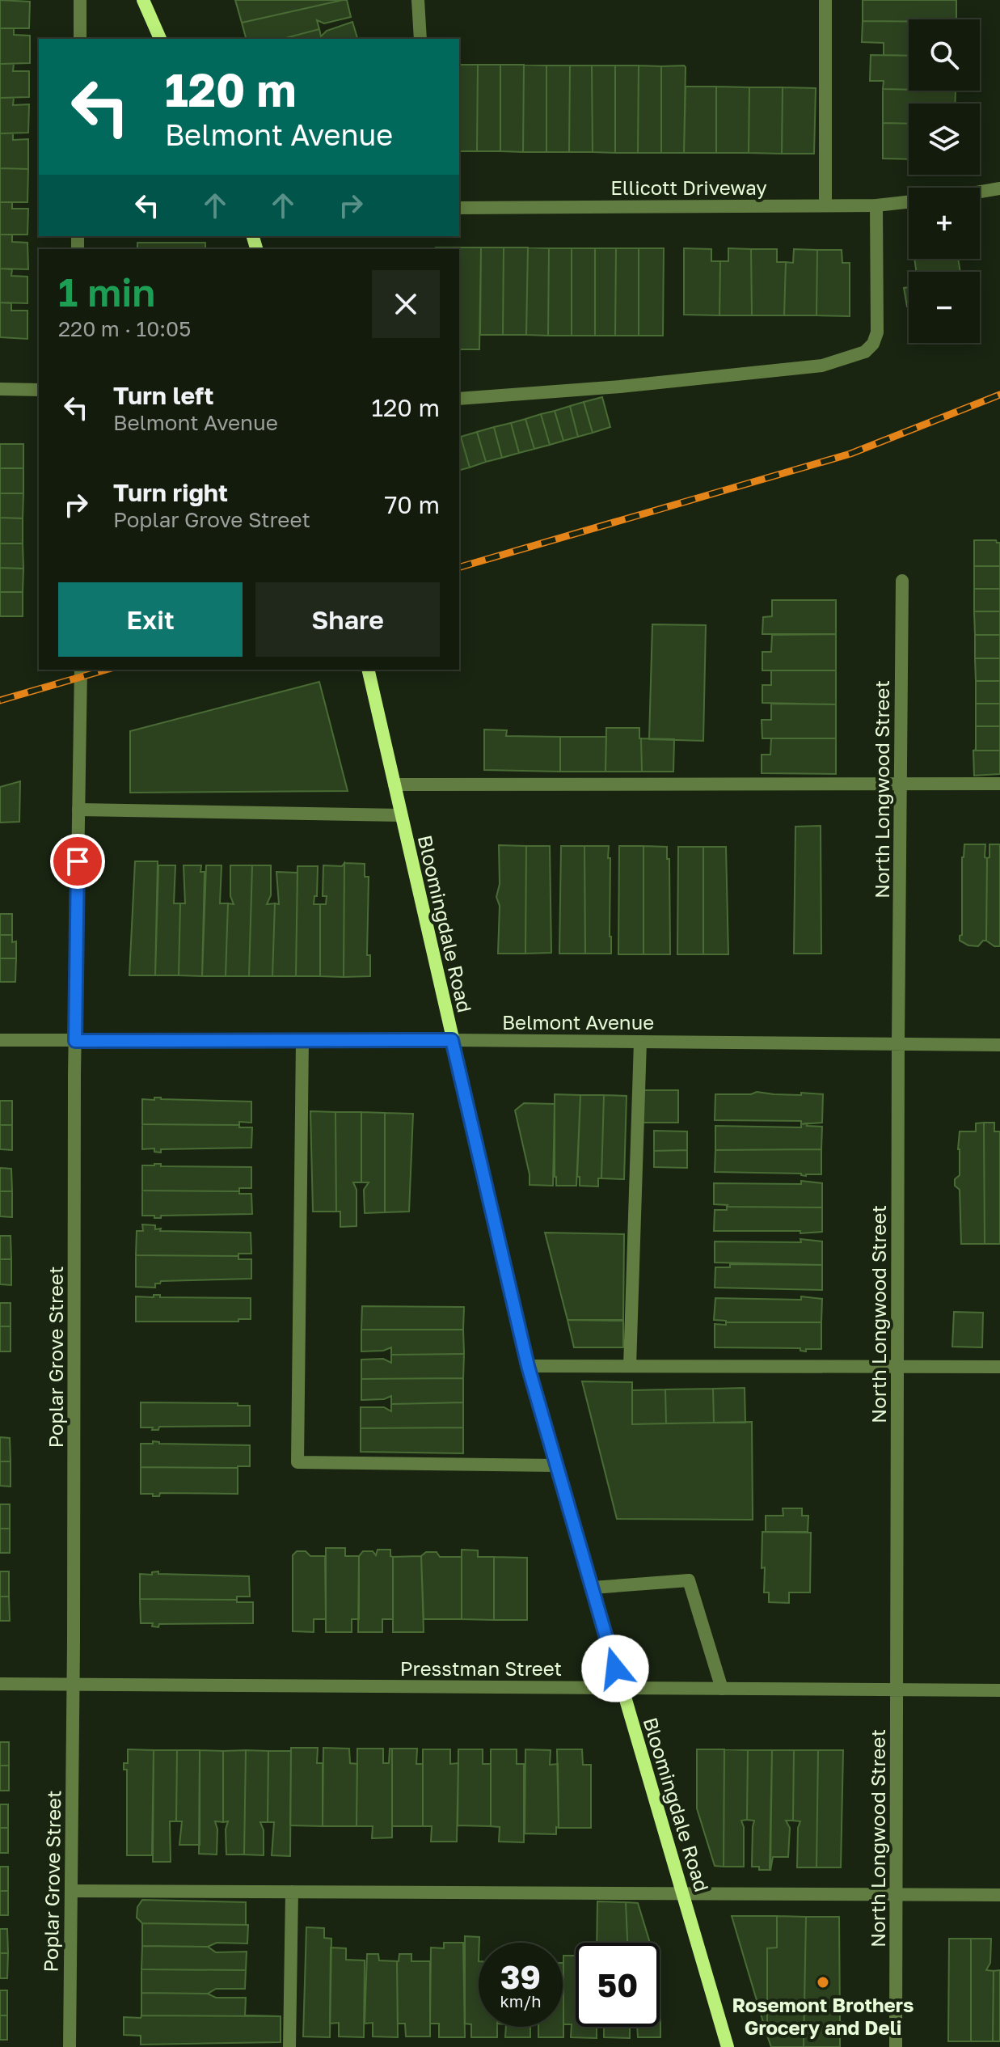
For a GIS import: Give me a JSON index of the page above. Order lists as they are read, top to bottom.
{
  "streets": {
    "main road": ["Bloomingdale Road"],
    "street": [
      "Ellicott Driveway",
      "North Longwood Street",
      "Belmont Avenue",
      "Poplar Grove Street",
      "Presstman Street"
    ]
  },
  "crossings": [
    ["North Longwood Street", "Belmont Avenue"],
    ["North Longwood Street", "Presstman Street"],
    ["Bloomingdale Road", "Belmont Avenue"],
    ["Bloomingdale Road", "Presstman Street"],
    ["Belmont Avenue", "Poplar Grove Street"],
    ["Poplar Grove Street", "Presstman Street"]
  ],
  "places": ["Rosemont Brothers Grocery and Deli"],
  "page": {
    "map_buttons": ["+", "−"],
    "turn": ["120 m", "Belmont Avenue"],
    "heading": ["1 min", "220 m · 10:05"],
    "list": [
      {
        "name": "Turn left",
        "note": "Belmont Avenue",
        "value": "120 m"
      },
      {
        "name": "Turn right",
        "note": "Poplar Grove Street",
        "value": "70 m"
      }
    ],
    "buttons": ["Exit", "Share"],
    "speed": "39 km/h",
    "limit": "50"
  }
}
